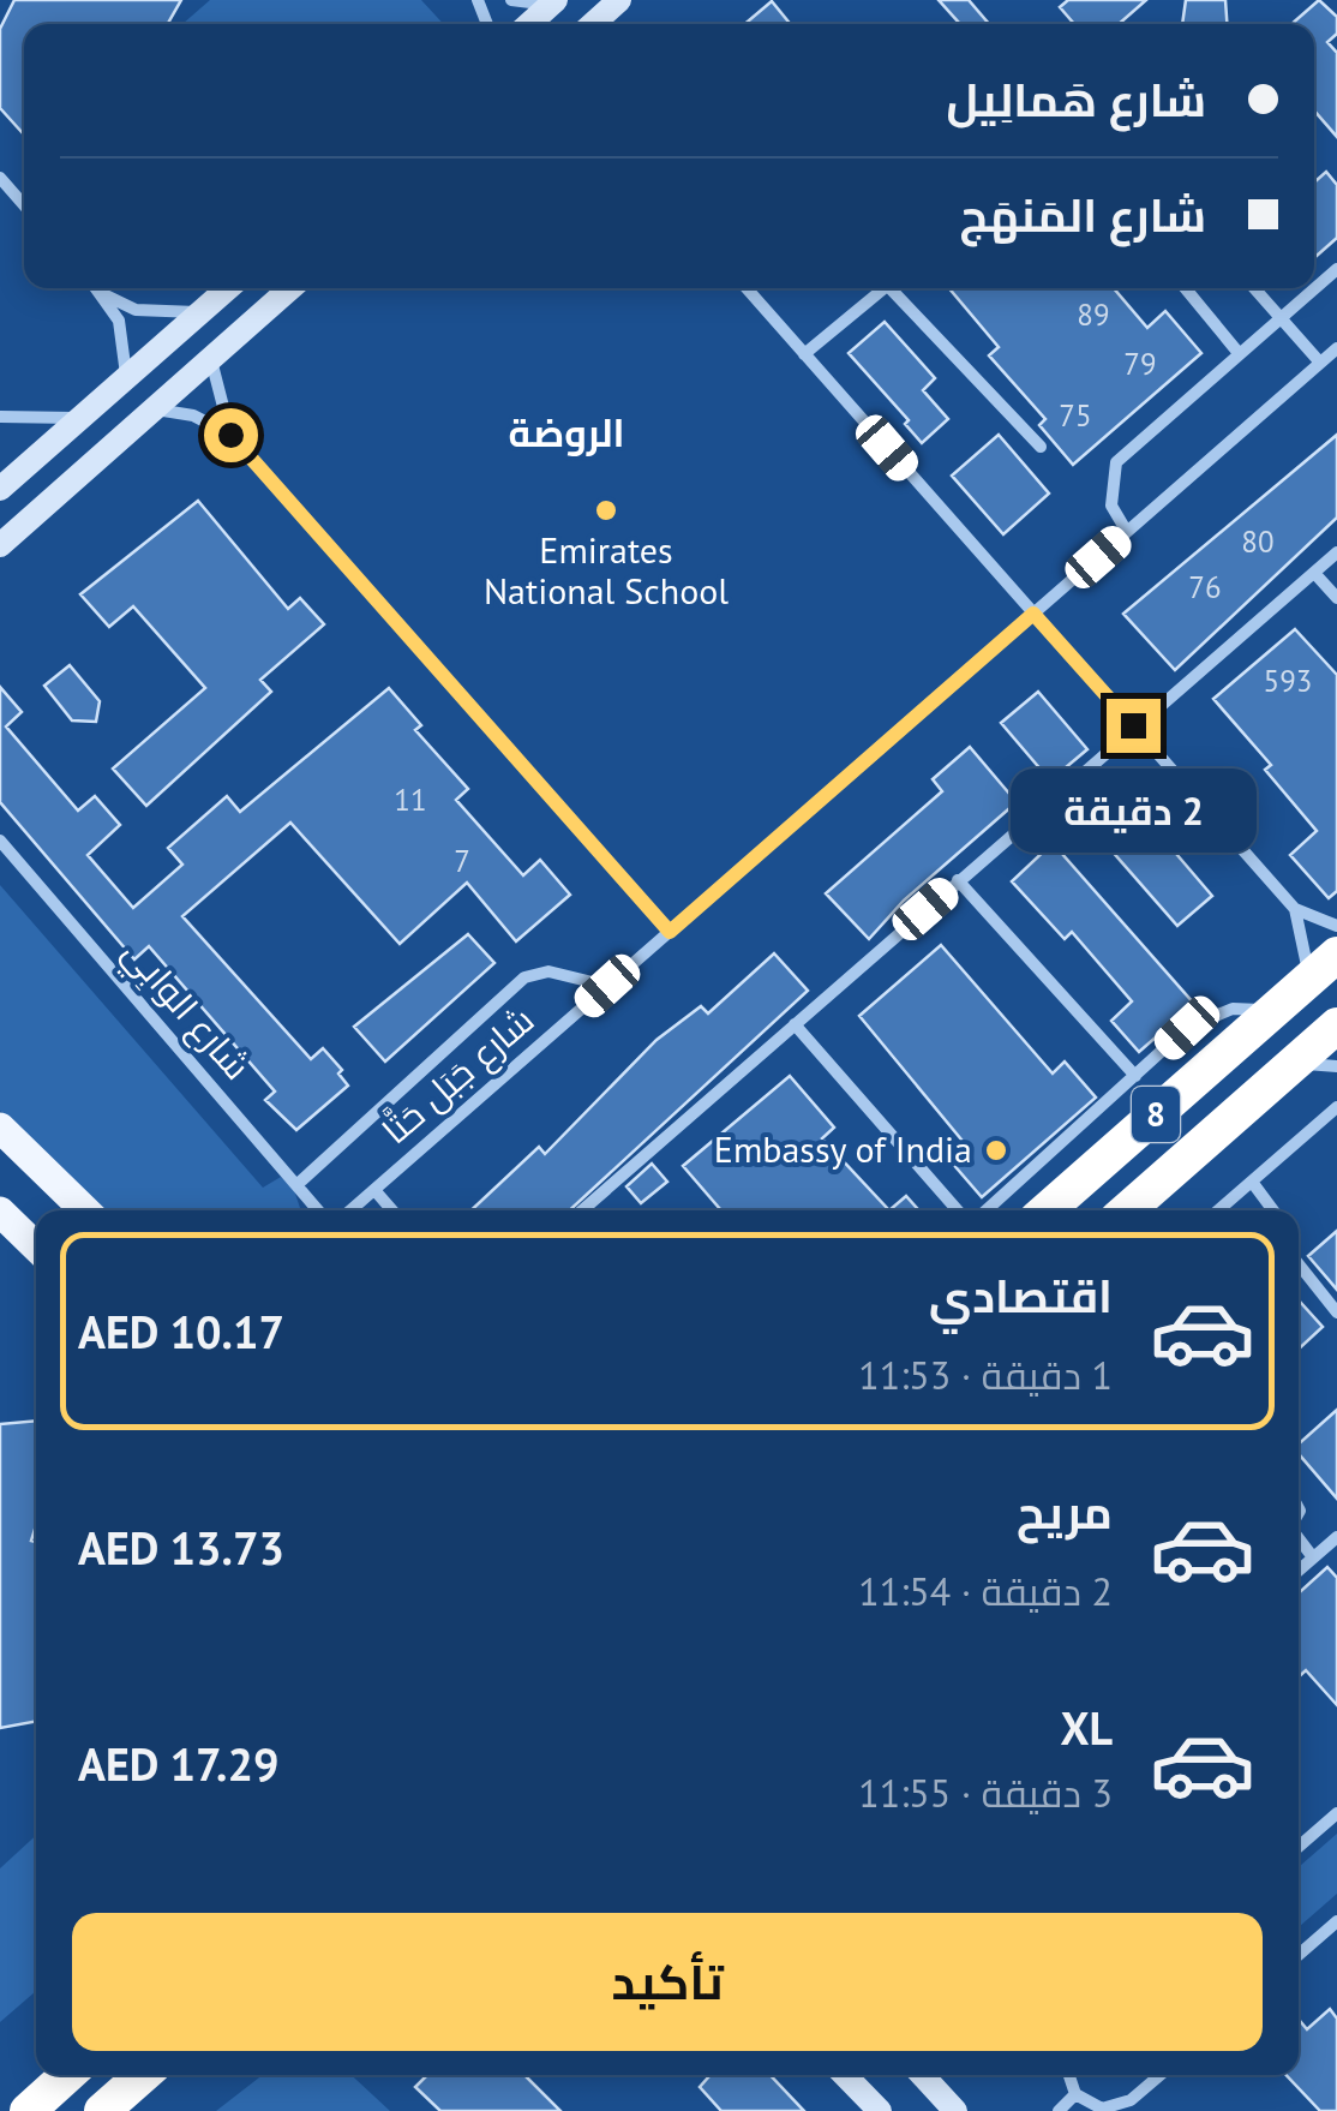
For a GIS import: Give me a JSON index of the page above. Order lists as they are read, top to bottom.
{
  "streets": {
    "highway": ["8"],
    "street": ["شارع الوابِي", "شارع جَبَل حَتَّا"]
  },
  "districts": ["الروضة"],
  "places": ["Emirates National School", "Embassy of India"],
  "house_numbers": [
    "89",
    "79",
    "75",
    "80",
    "76",
    "593",
    "11",
    "7"
  ],
  "page": {
    "banner": ["شارع هَمالِيل", "شارع المَنهَج"],
    "bubble": "2 دقيقة",
    "list": [
      {
        "name": "اقتصادي",
        "note": "1 دقيقة · 11:53",
        "value": "AED 10.17"
      },
      {
        "name": "مريح",
        "note": "2 دقيقة · 11:54",
        "value": "AED 13.73"
      },
      {
        "name": "XL",
        "note": "3 دقيقة · 11:55",
        "value": "AED 17.29"
      }
    ],
    "buttons": "تأكيد"
  }
}
